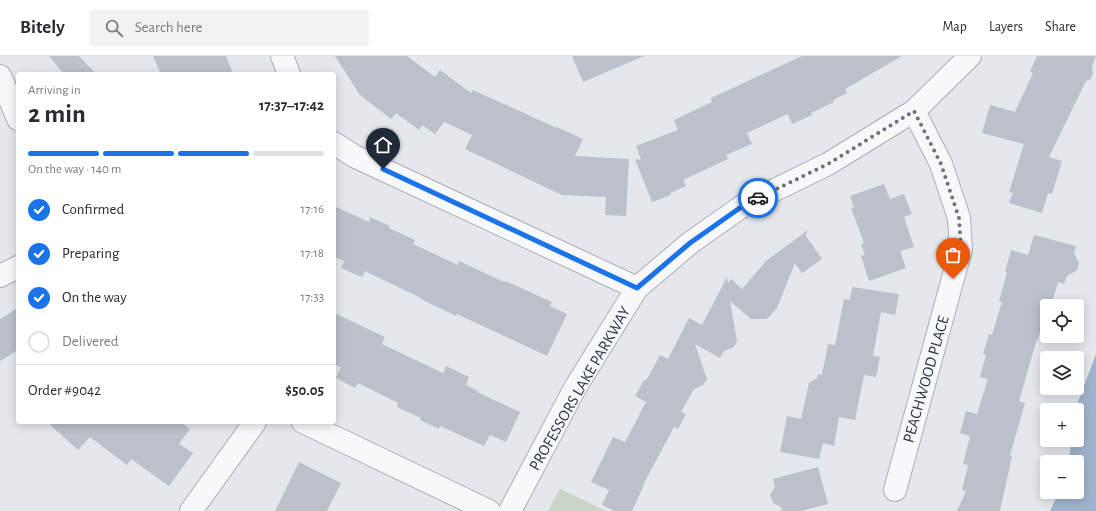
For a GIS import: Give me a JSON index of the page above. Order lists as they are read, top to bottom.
{
  "streets": {
    "street": ["PEACHWOOD PLACE", "PROFESSORS LAKE PARKWAY"]
  },
  "crossings": [
    ["PEACHWOOD PLACE", "PROFESSORS LAKE PARKWAY"]
  ],
  "page": {
    "header": "Bitely",
    "search": "Search here",
    "nav": ["Map", "Layers", "Share"],
    "heading": ["2 min", "Arriving in", "17:37–17:42"],
    "panel": ["Order #9042", "$50.05"],
    "bar": "On the way · 140 m",
    "list": [
      ["Confirmed", "17:16"],
      ["Preparing", "17:18"],
      ["On the way", "17:33"],
      "Delivered"
    ],
    "map_buttons": ["+", "−"]
  }
}
